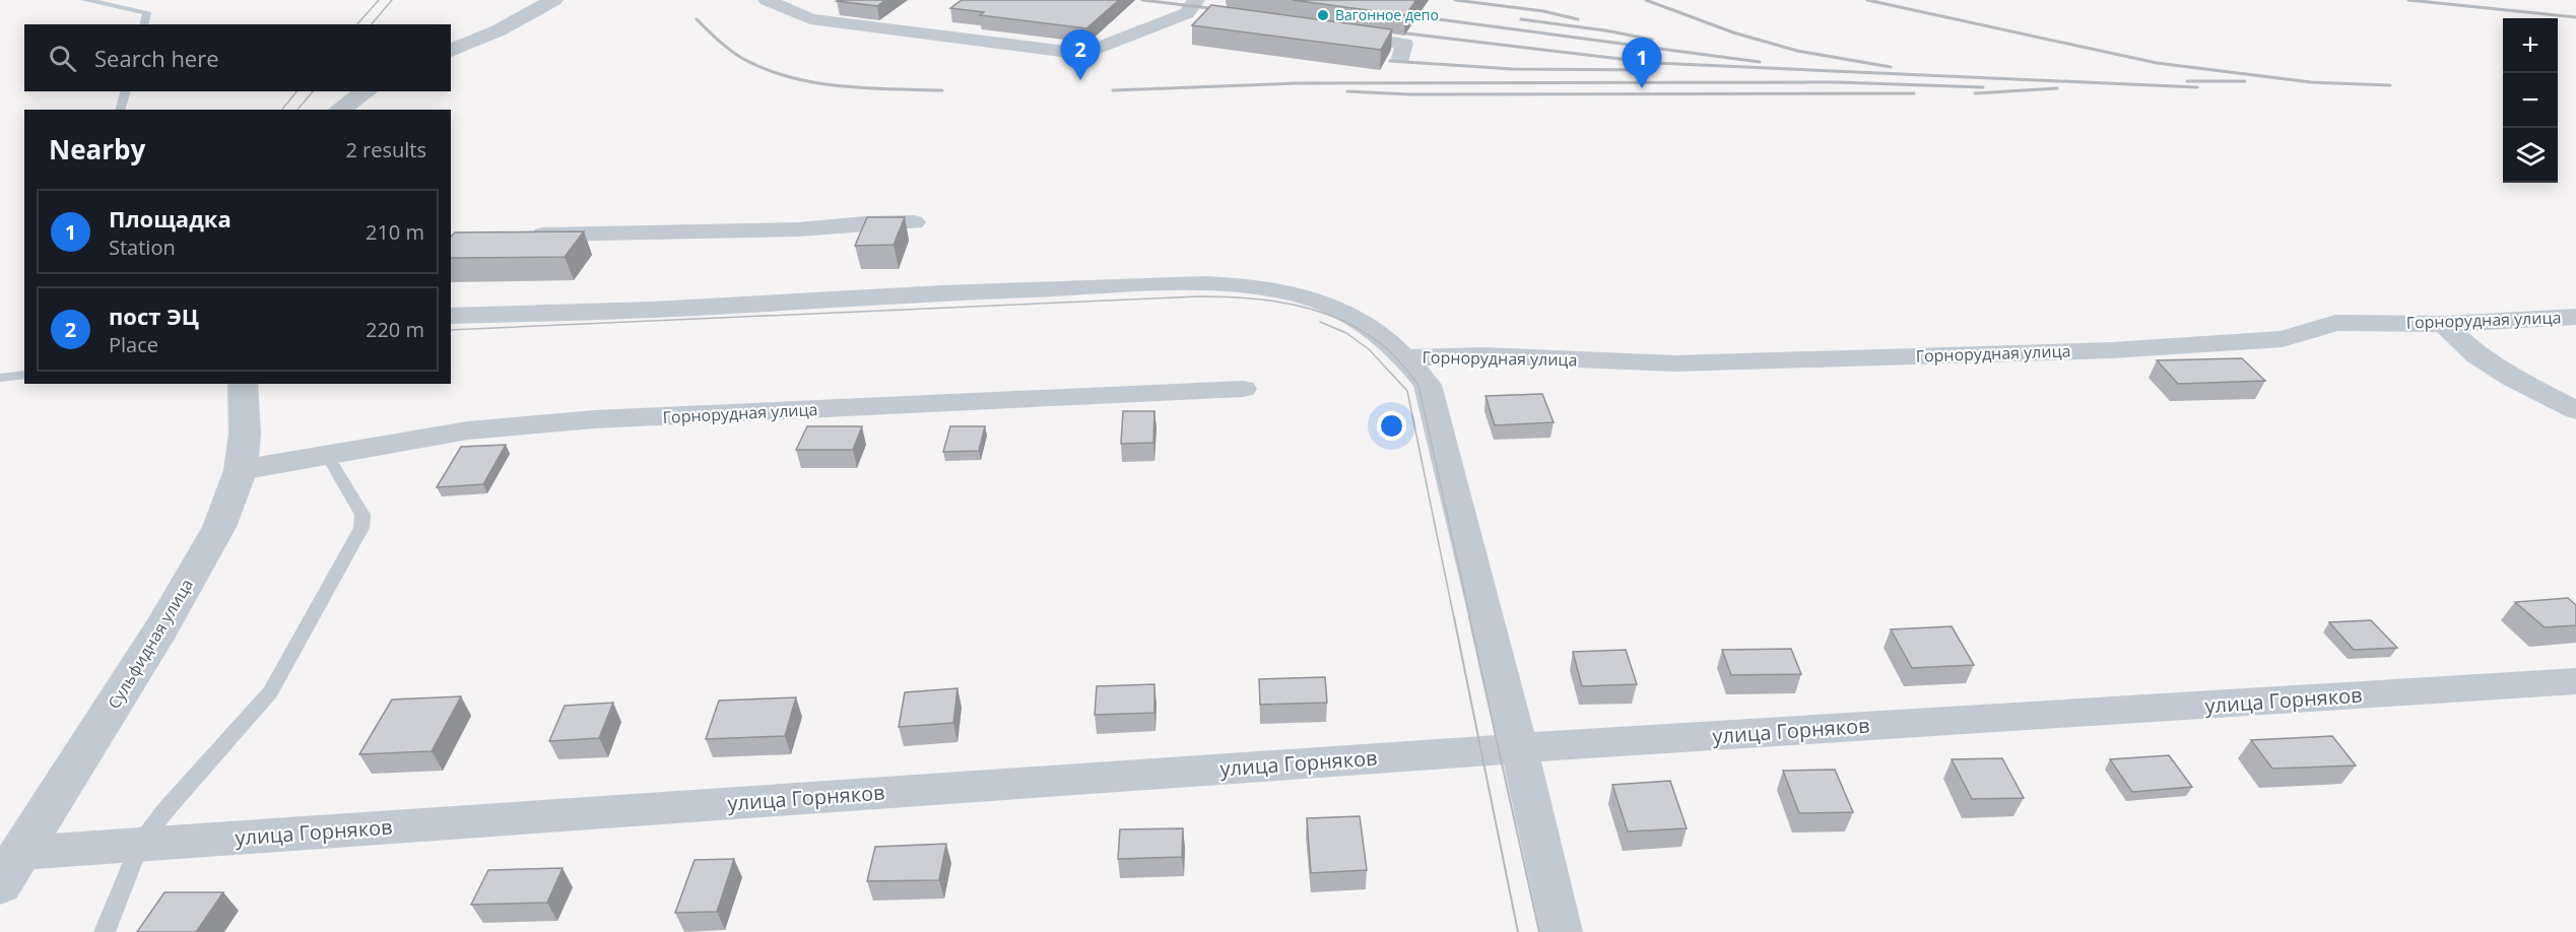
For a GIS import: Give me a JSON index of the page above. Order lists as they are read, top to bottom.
{
  "streets": {
    "street": ["Горнорудная улица", "Сульфидная улица", "улица Горняков"]
  },
  "crossings": [
    ["Горнорудная улица", "Сульфидная улица"],
    ["Сульфидная улица", "улица Горняков"]
  ],
  "places": ["Вагонное депо"],
  "page": {
    "map_buttons": ["+", "−"],
    "search": "Search here",
    "pins": ["2", "1"],
    "heading": ["Nearby", "2 results"],
    "list": [
      {
        "mark": "1",
        "name": "Площадка",
        "note": "Station",
        "value": "210 m"
      },
      {
        "mark": "2",
        "name": "пост ЭЦ",
        "note": "Place",
        "value": "220 m"
      }
    ]
  }
}
